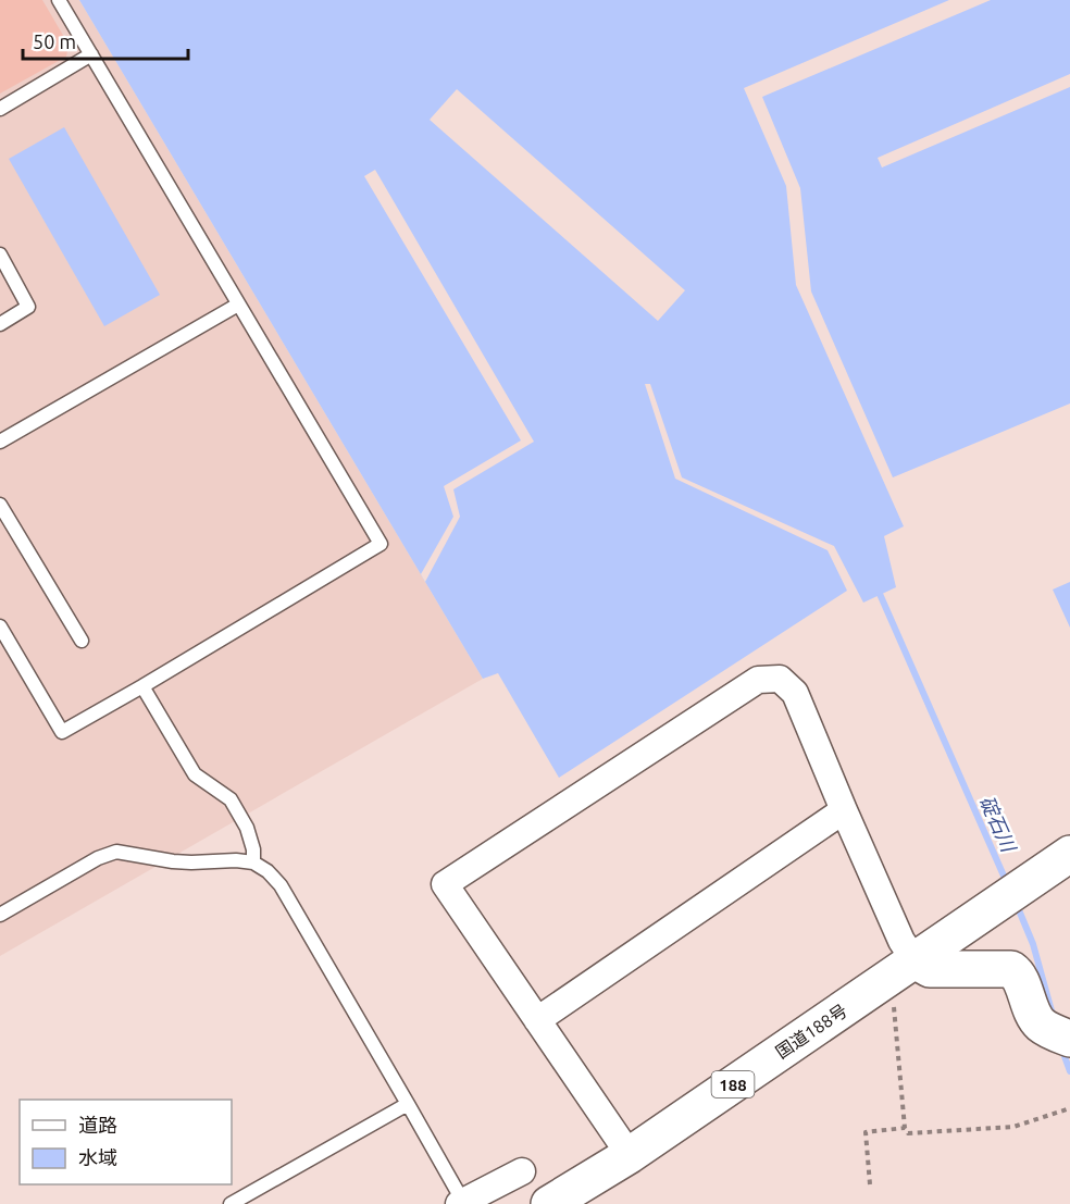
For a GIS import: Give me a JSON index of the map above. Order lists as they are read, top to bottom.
{
  "streets": {
    "main road": ["国道188号", "188"]
  },
  "water": ["碇石川"],
  "legend": ["道路", "水域"],
  "scale_bar": "50 m"
}
